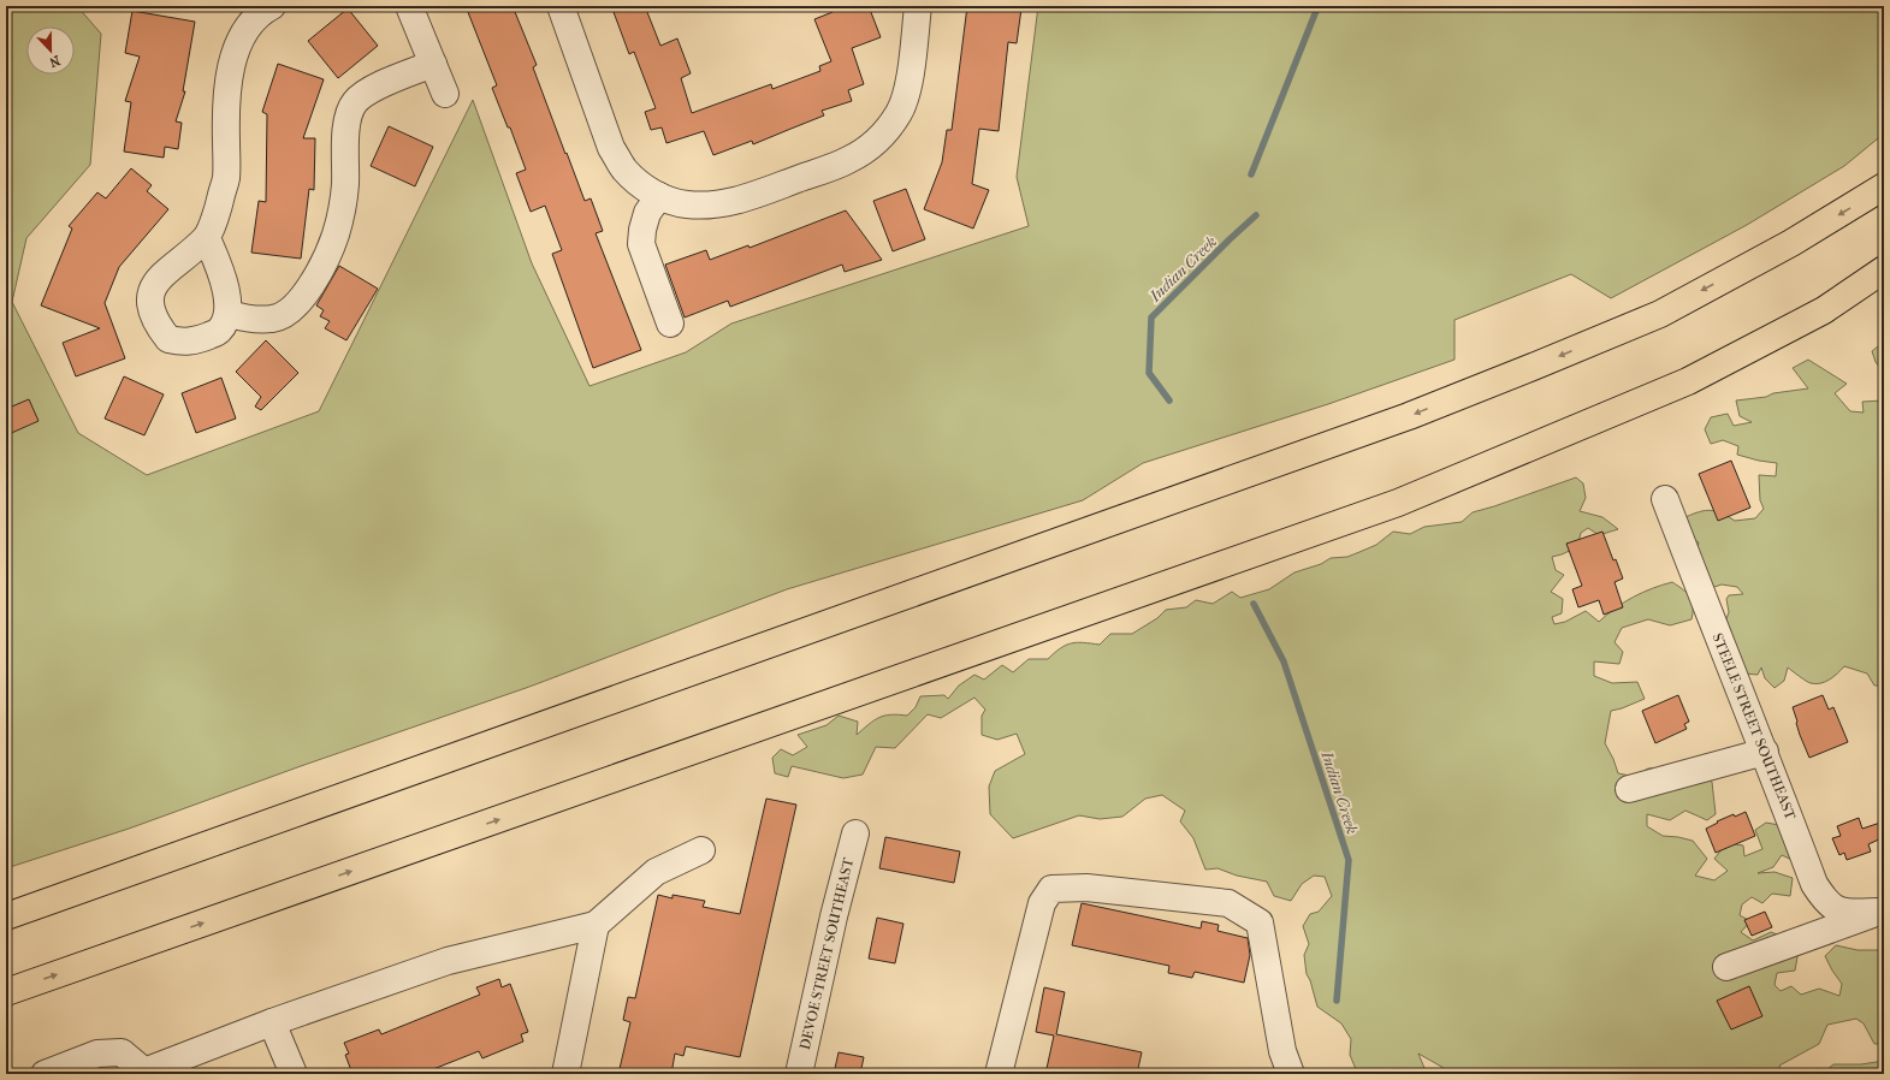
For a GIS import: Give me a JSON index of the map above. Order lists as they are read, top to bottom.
{
  "streets": {
    "street": ["STEELE STREET SOUTHEAST", "DEVOE STREET SOUTHEAST"]
  },
  "water": ["Indian Creek"],
  "north": "bottom"
}
